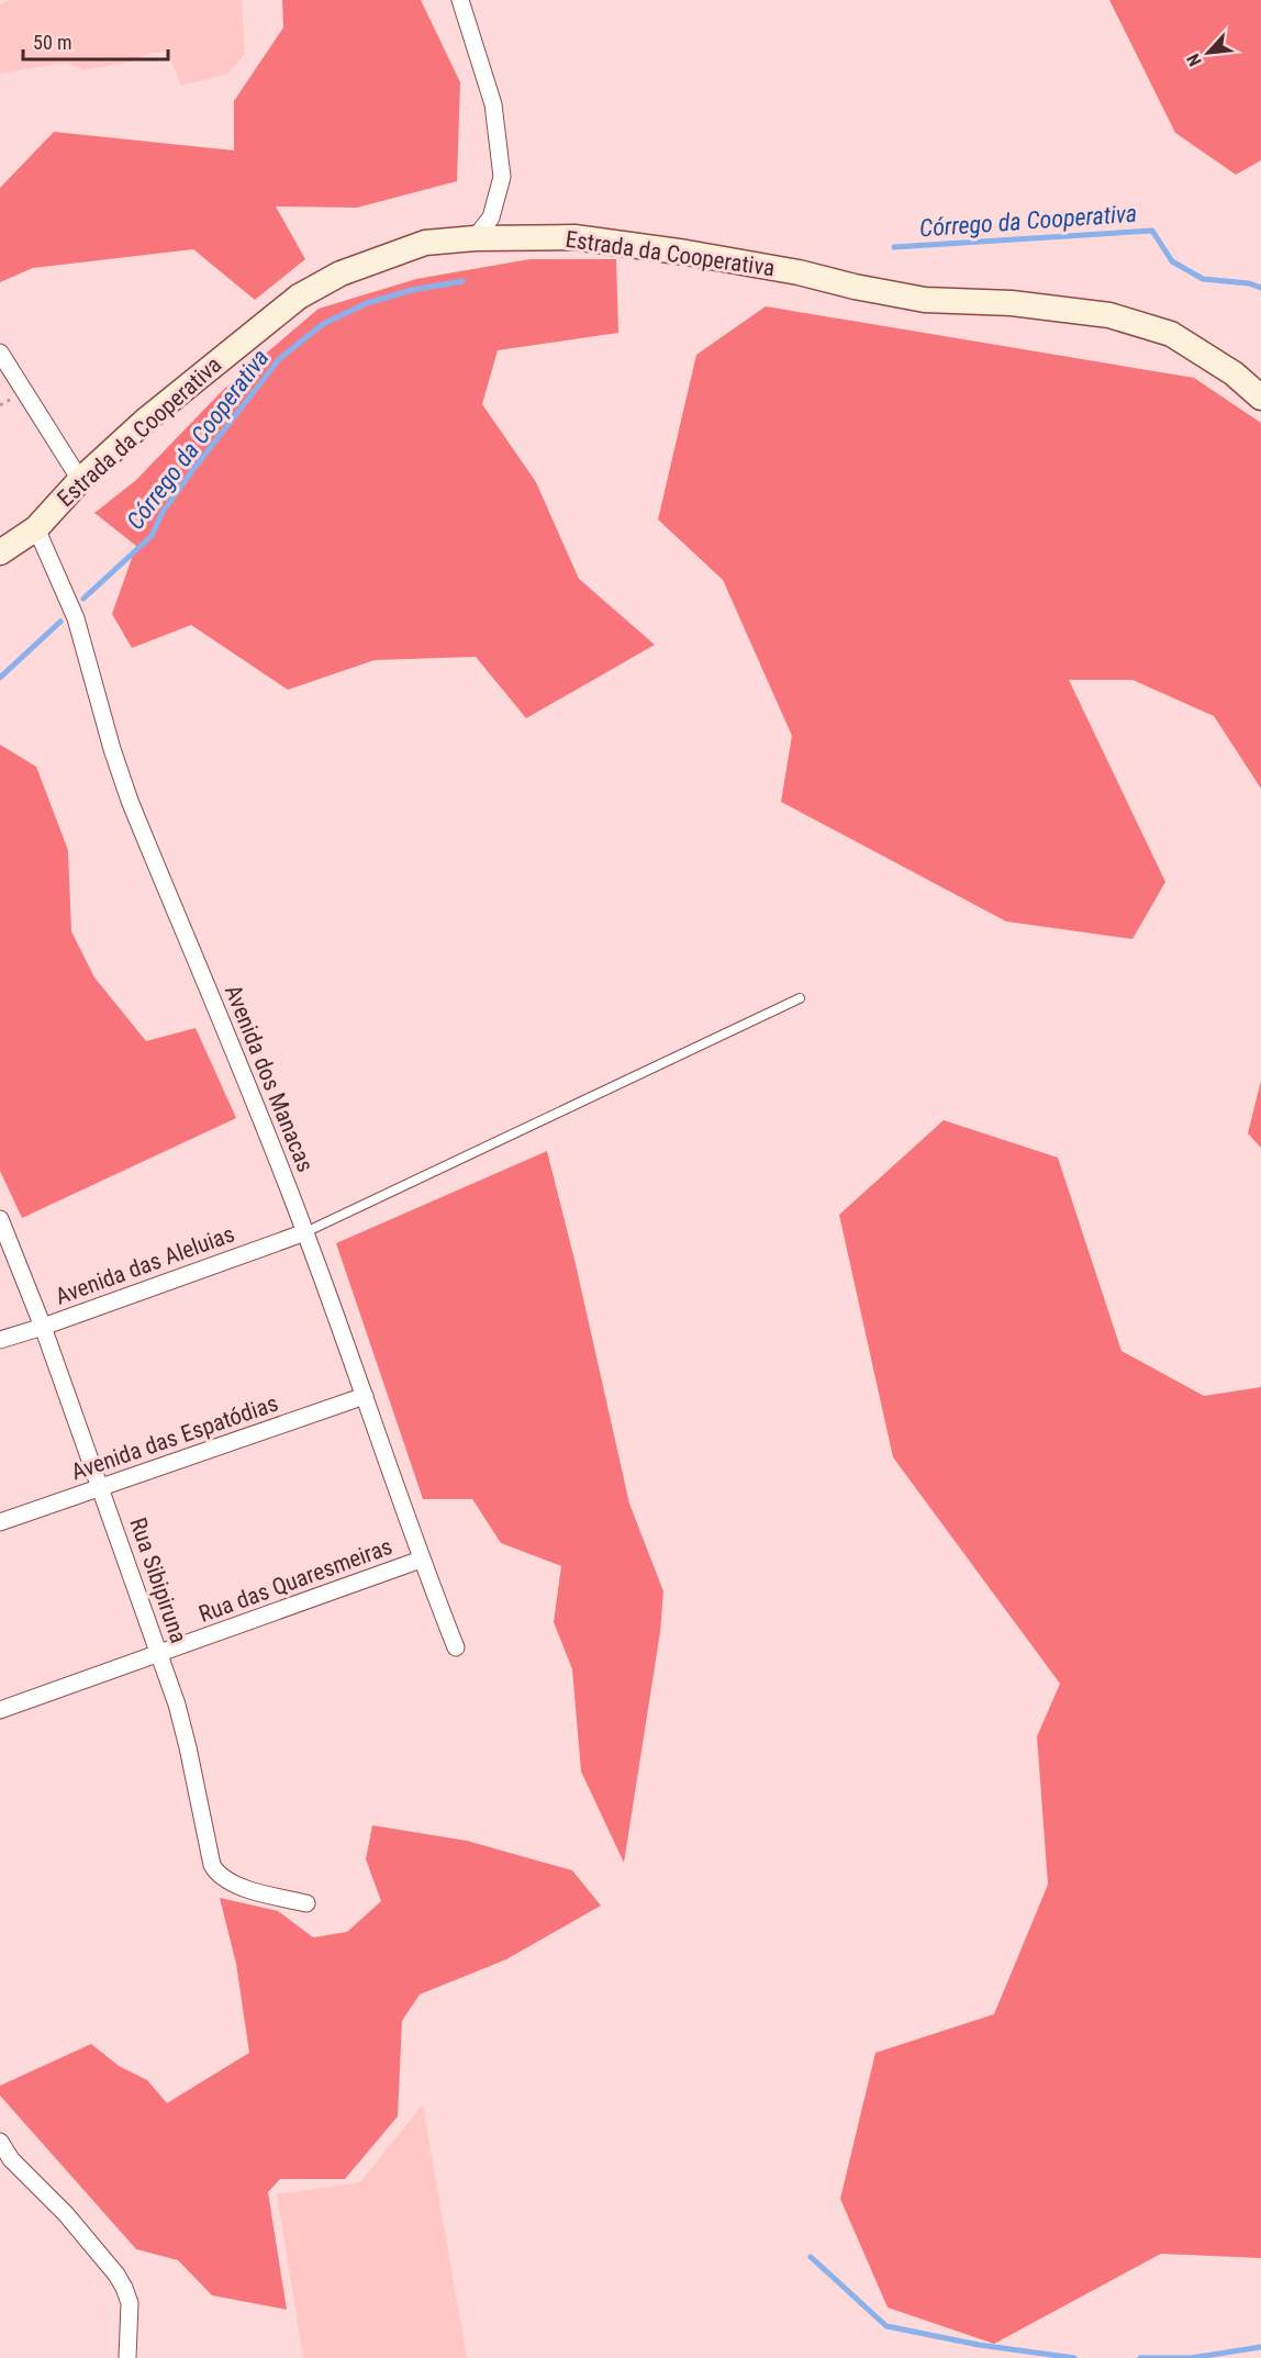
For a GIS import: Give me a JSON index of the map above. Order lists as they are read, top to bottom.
{
  "streets": {
    "main road": ["Estrada da Cooperativa"],
    "street": [
      "Avenida dos Manacas",
      "Avenida das Aleluias",
      "Avenida das Espatódias",
      "Rua Sibipiruna",
      "Rua das Quaresmeiras"
    ]
  },
  "crossings": [
    ["Estrada da Cooperativa", "Avenida dos Manacas"],
    ["Avenida dos Manacas", "Avenida das Aleluias"],
    ["Avenida dos Manacas", "Avenida das Espatódias"],
    ["Avenida dos Manacas", "Rua das Quaresmeiras"],
    ["Avenida das Aleluias", "Rua Sibipiruna"],
    ["Avenida das Espatódias", "Rua Sibipiruna"],
    ["Rua Sibipiruna", "Rua das Quaresmeiras"]
  ],
  "water": ["Córrego da Cooperativa"],
  "scale_bar": "50 m",
  "north": "bottom left"
}
